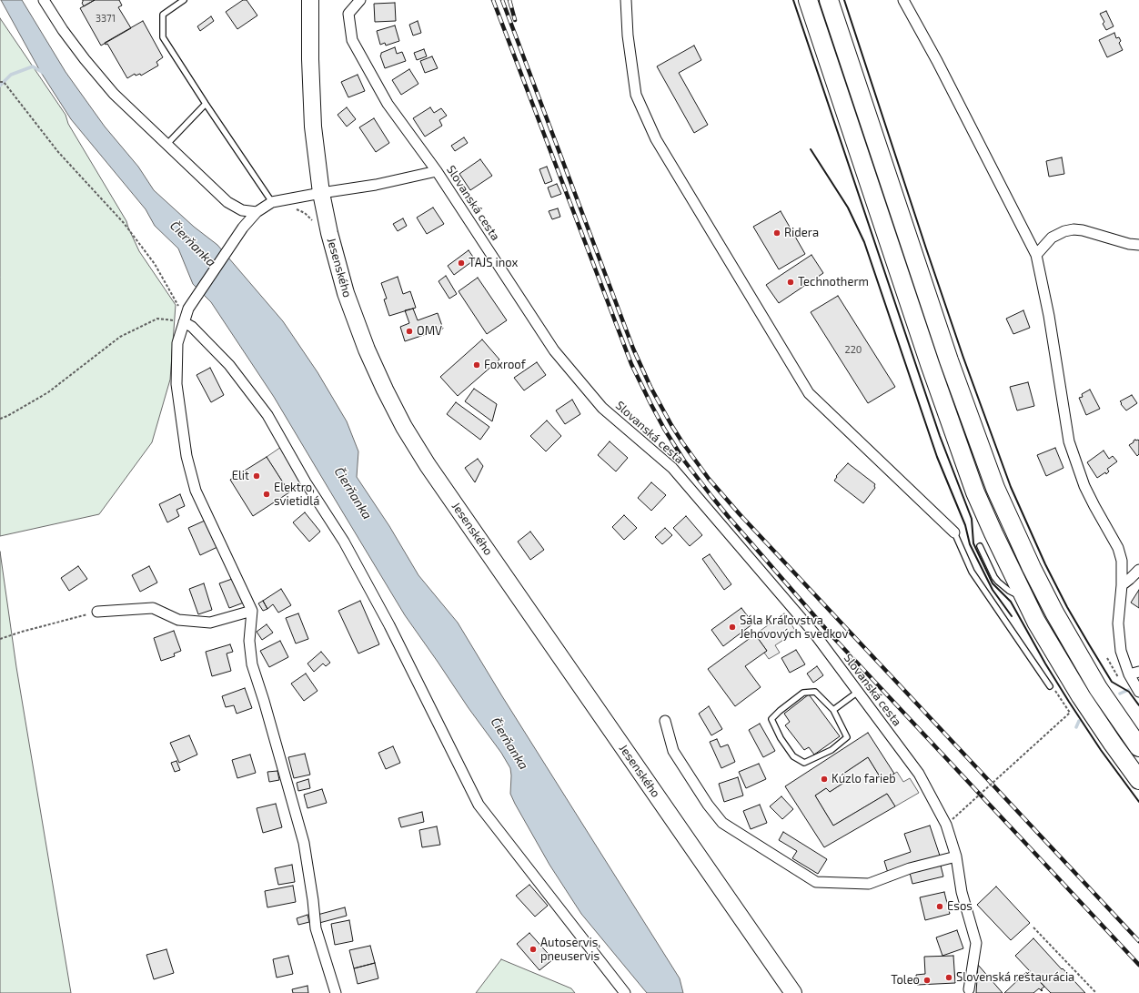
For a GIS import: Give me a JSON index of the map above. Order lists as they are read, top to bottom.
{
  "streets": {
    "main road": ["Jesenského"],
    "street": ["Slovanská cesta"]
  },
  "water": ["Čierňanka"],
  "places": [
    "Ridera",
    "TAJS inox",
    "Technotherm",
    "OMV",
    "Foxroof",
    "Elit",
    "Elektro, svietidlá",
    "Sála Kráľovstva Jehovových svedkov",
    "Kúzlo farieb",
    "Esos",
    "Autoservis, pneuservis",
    "Slovenská reštaurácia",
    "Toleo"
  ],
  "house_numbers": ["3371", "220"]
}
